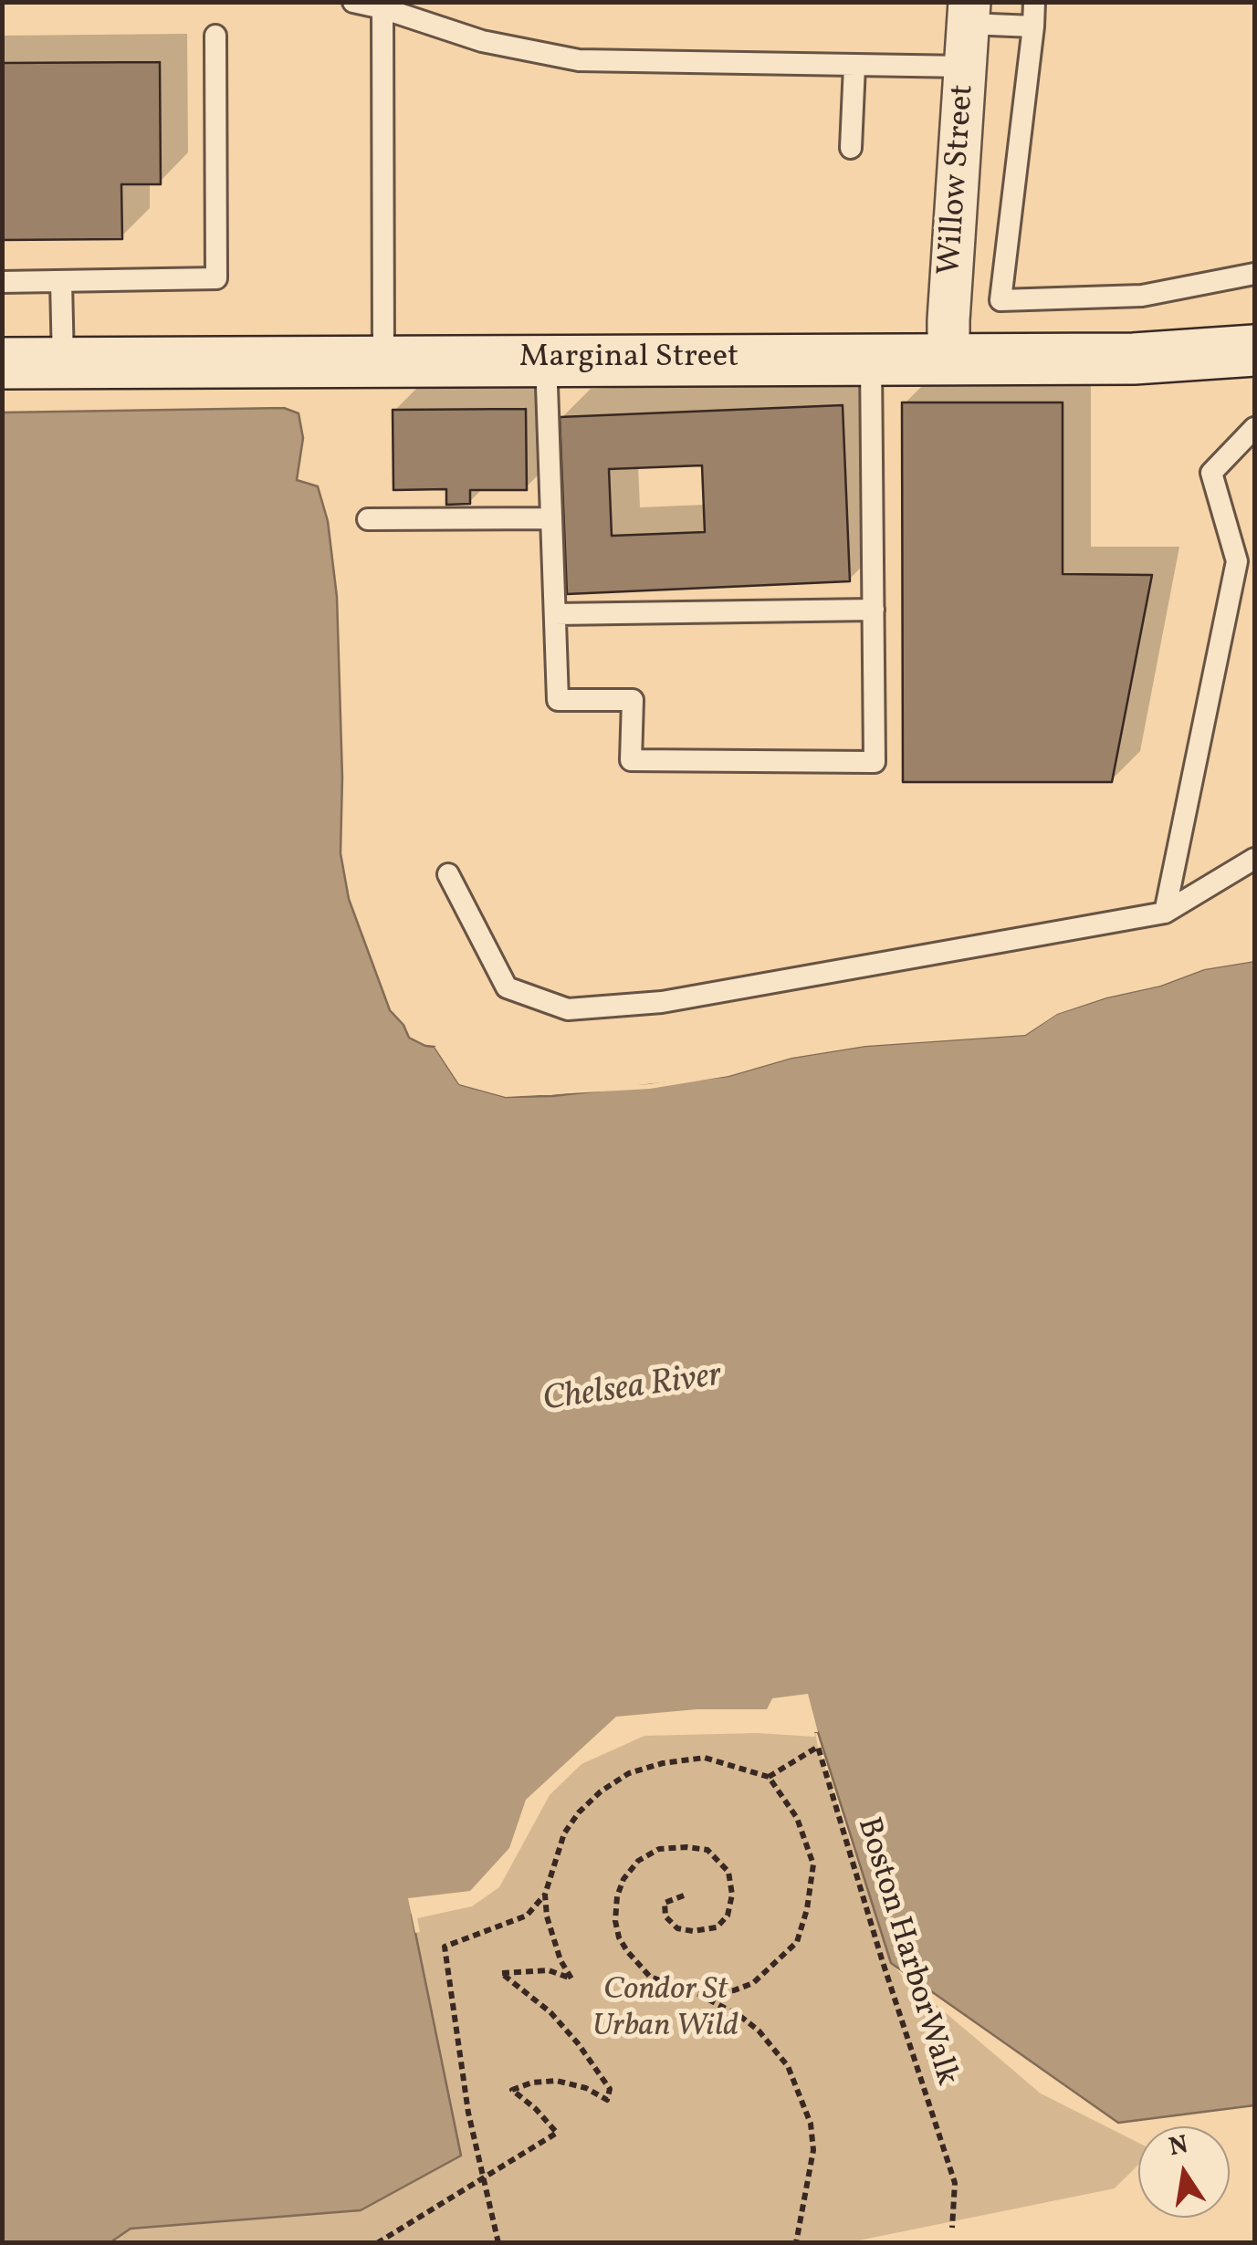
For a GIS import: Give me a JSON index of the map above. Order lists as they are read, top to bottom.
{
  "streets": {
    "main road": ["Marginal Street"],
    "street": ["Willow Street"],
    "path": ["Boston HarborWalk"]
  },
  "crossings": [
    ["Willow Street", "Marginal Street"]
  ],
  "water": ["Chelsea River"],
  "parks": ["Condor St Urban Wild"],
  "north": "top"
}
